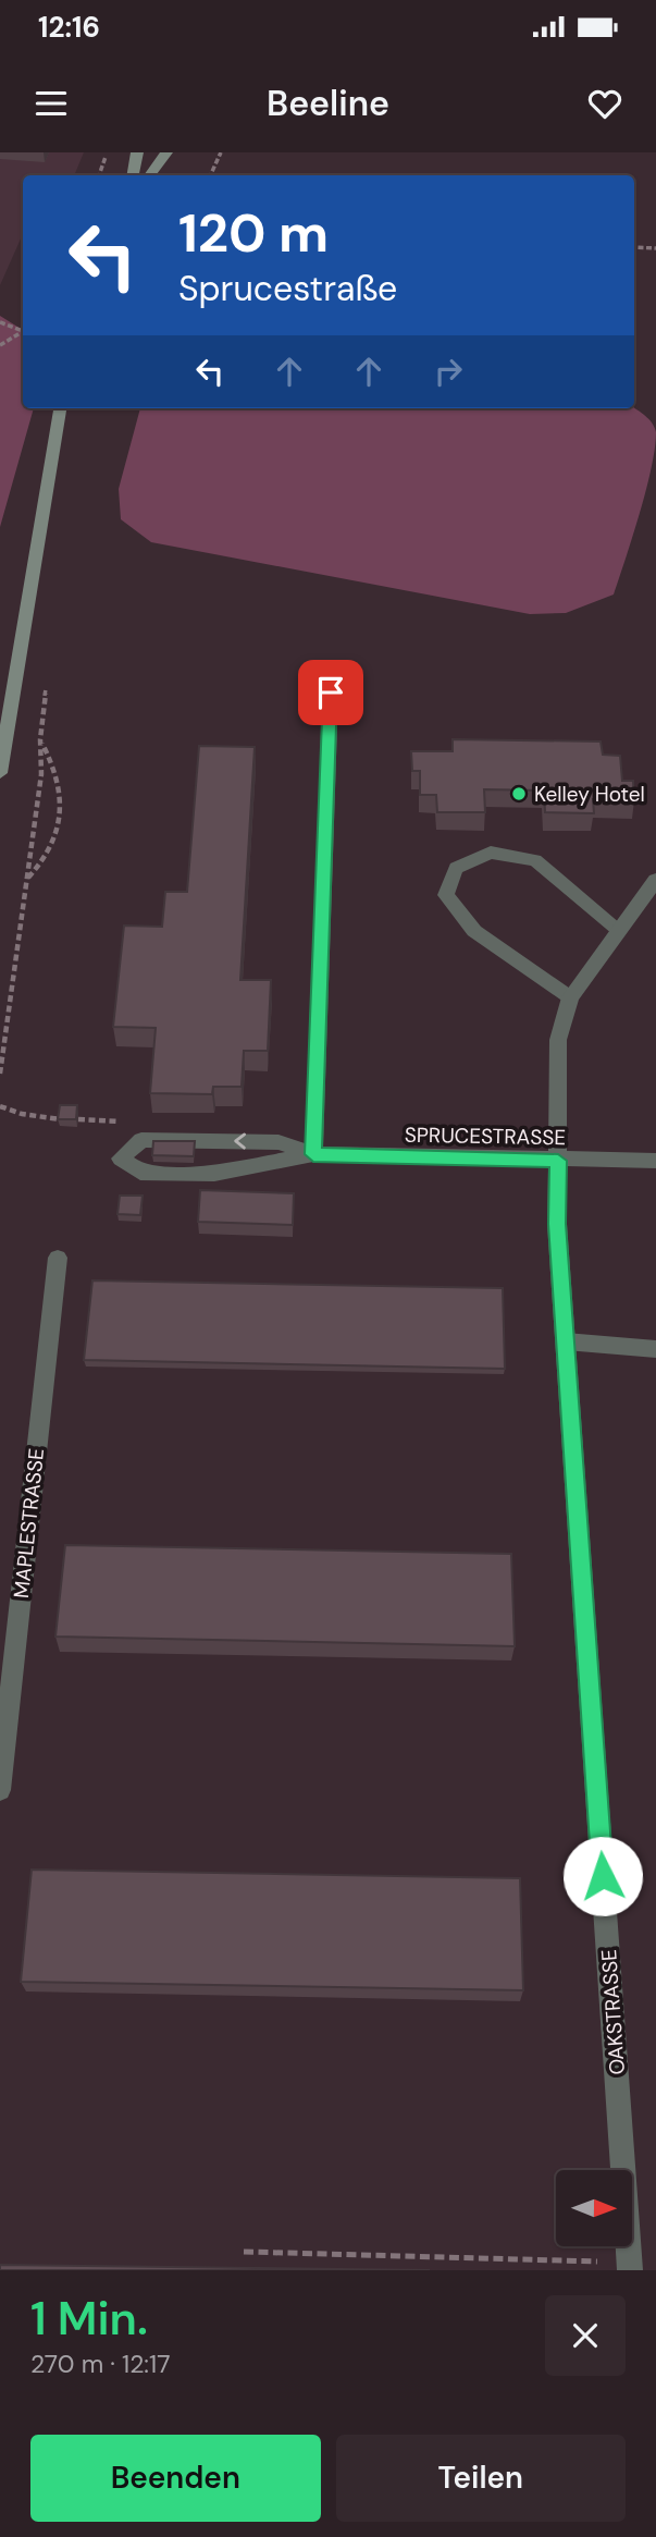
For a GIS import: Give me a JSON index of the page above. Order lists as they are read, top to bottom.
{
  "streets": {
    "street": ["SPRUCESTRASSE", "MAPLESTRASSE", "OAKSTRASSE"]
  },
  "crossings": [
    ["SPRUCESTRASSE", "OAKSTRASSE"]
  ],
  "places": ["Kelley Hotel"],
  "north": "right",
  "page": {
    "status": "12:16",
    "header": "Beeline",
    "turn": ["120 m", "Sprucestraße"],
    "heading": ["1 Min.", "270 m · 12:17"],
    "buttons": ["Beenden", "Teilen"]
  }
}
